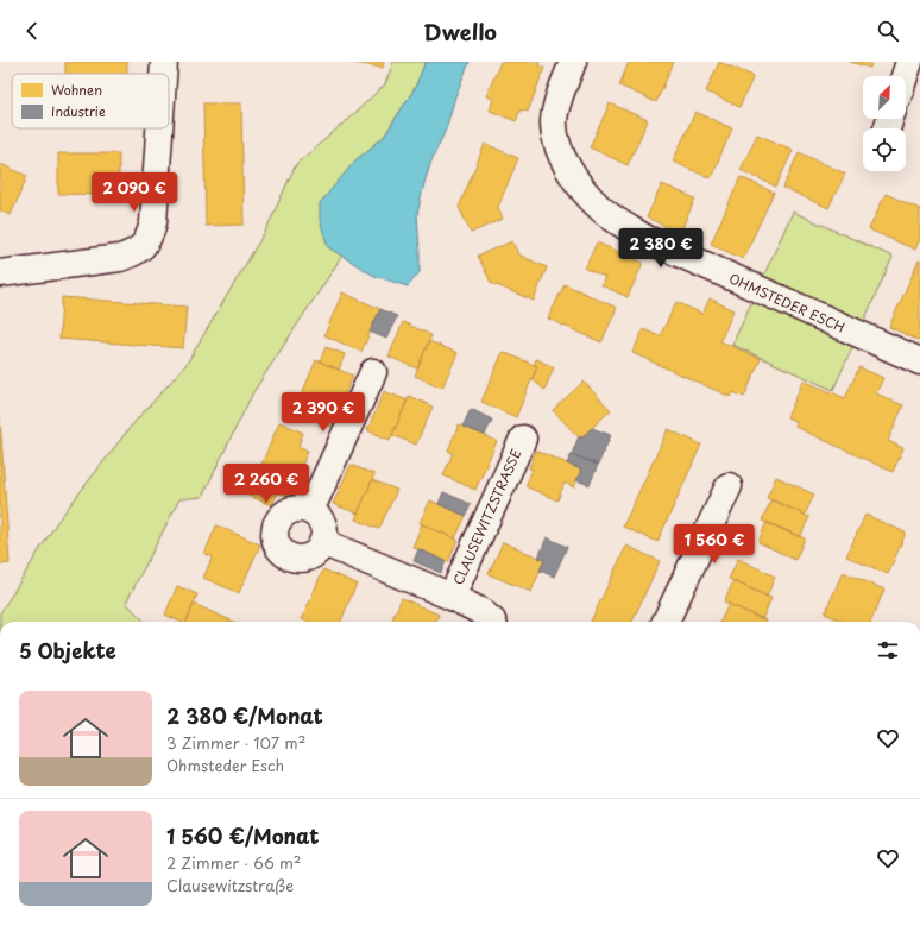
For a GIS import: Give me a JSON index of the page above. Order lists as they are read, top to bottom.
{
  "streets": {
    "street": ["OHMSTEDER ESCH", "CLAUSEWITZSTRASSE"]
  },
  "legend": ["Wohnen", "Industrie"],
  "north": "top right",
  "page": {
    "header": "Dwello",
    "price": [
      "2 090 €",
      "2 380 €",
      "2 390 €",
      "2 260 €",
      "1 560 €"
    ],
    "heading": "5 Objekte",
    "list": [
      {
        "name": "2 380 €/Monat",
        "note": "3 Zimmer · 107 m² · Ohmsteder Esch"
      },
      {
        "name": "1 560 €/Monat",
        "note": "2 Zimmer · 66 m² · Clausewitzstraße"
      }
    ]
  }
}
